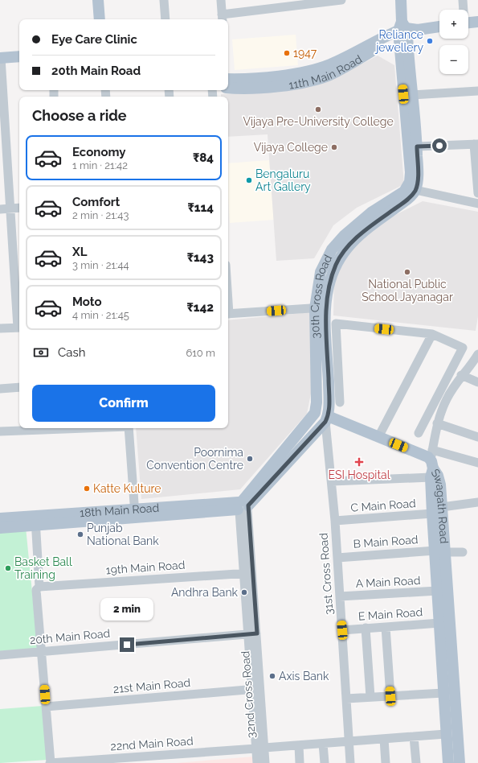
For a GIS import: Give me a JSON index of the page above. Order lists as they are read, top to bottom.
{
  "streets": {
    "main road": [
      "11th Main Road",
      "30th Cross Road",
      "18th Main Road",
      "Swagath Road"
    ],
    "street": [
      "C Main Road",
      "B Main Road",
      "19th Main Road",
      "31st Cross Road",
      "A Main Road",
      "E Main Road",
      "20th Main Road",
      "21st Main Road",
      "32nd Cross Road",
      "22nd Main Road"
    ]
  },
  "crossings": [
    ["11th Main Road", "30th Cross Road"],
    ["30th Cross Road", "18th Main Road"],
    ["30th Cross Road", "31st Cross Road"],
    ["30th Cross Road", "32nd Cross Road"],
    ["C Main Road", "Swagath Road"],
    ["C Main Road", "31st Cross Road"],
    ["18th Main Road", "32nd Cross Road"],
    ["Swagath Road", "B Main Road"],
    ["Swagath Road", "A Main Road"],
    ["Swagath Road", "E Main Road"],
    ["Swagath Road", "22nd Main Road"],
    ["B Main Road", "31st Cross Road"],
    ["19th Main Road", "32nd Cross Road"],
    ["31st Cross Road", "A Main Road"],
    ["31st Cross Road", "E Main Road"],
    ["31st Cross Road", "22nd Main Road"],
    ["20th Main Road", "32nd Cross Road"],
    ["21st Main Road", "32nd Cross Road"],
    ["32nd Cross Road", "22nd Main Road"]
  ],
  "places": {
    "other": [
      "Reliance jewellery",
      "1947",
      "Vijaya Pre-University College",
      "Vijaya College",
      "Bengaluru Art Gallery",
      "National Public School Jayanagar",
      "Poornima Convention Centre",
      "Katte Kulture",
      "Punjab National Bank",
      "Basket Ball Training",
      "Andhra Bank",
      "Axis Bank"
    ],
    "health": ["ESI Hospital"]
  },
  "page": {
    "map_buttons": ["+", "−"],
    "banner": ["Eye Care Clinic", "20th Main Road"],
    "heading": "Choose a ride",
    "list": [
      {
        "name": "Economy",
        "note": "1 min · 21:42",
        "value": "₹84"
      },
      {
        "name": "Comfort",
        "note": "2 min · 21:43",
        "value": "₹114"
      },
      {
        "name": "XL",
        "note": "3 min · 21:44",
        "value": "₹143"
      },
      {
        "name": "Moto",
        "note": "4 min · 21:45",
        "value": "₹142"
      }
    ],
    "pay": ["Cash", "610 m"],
    "buttons": "Confirm",
    "bubble": "2 min"
  }
}
